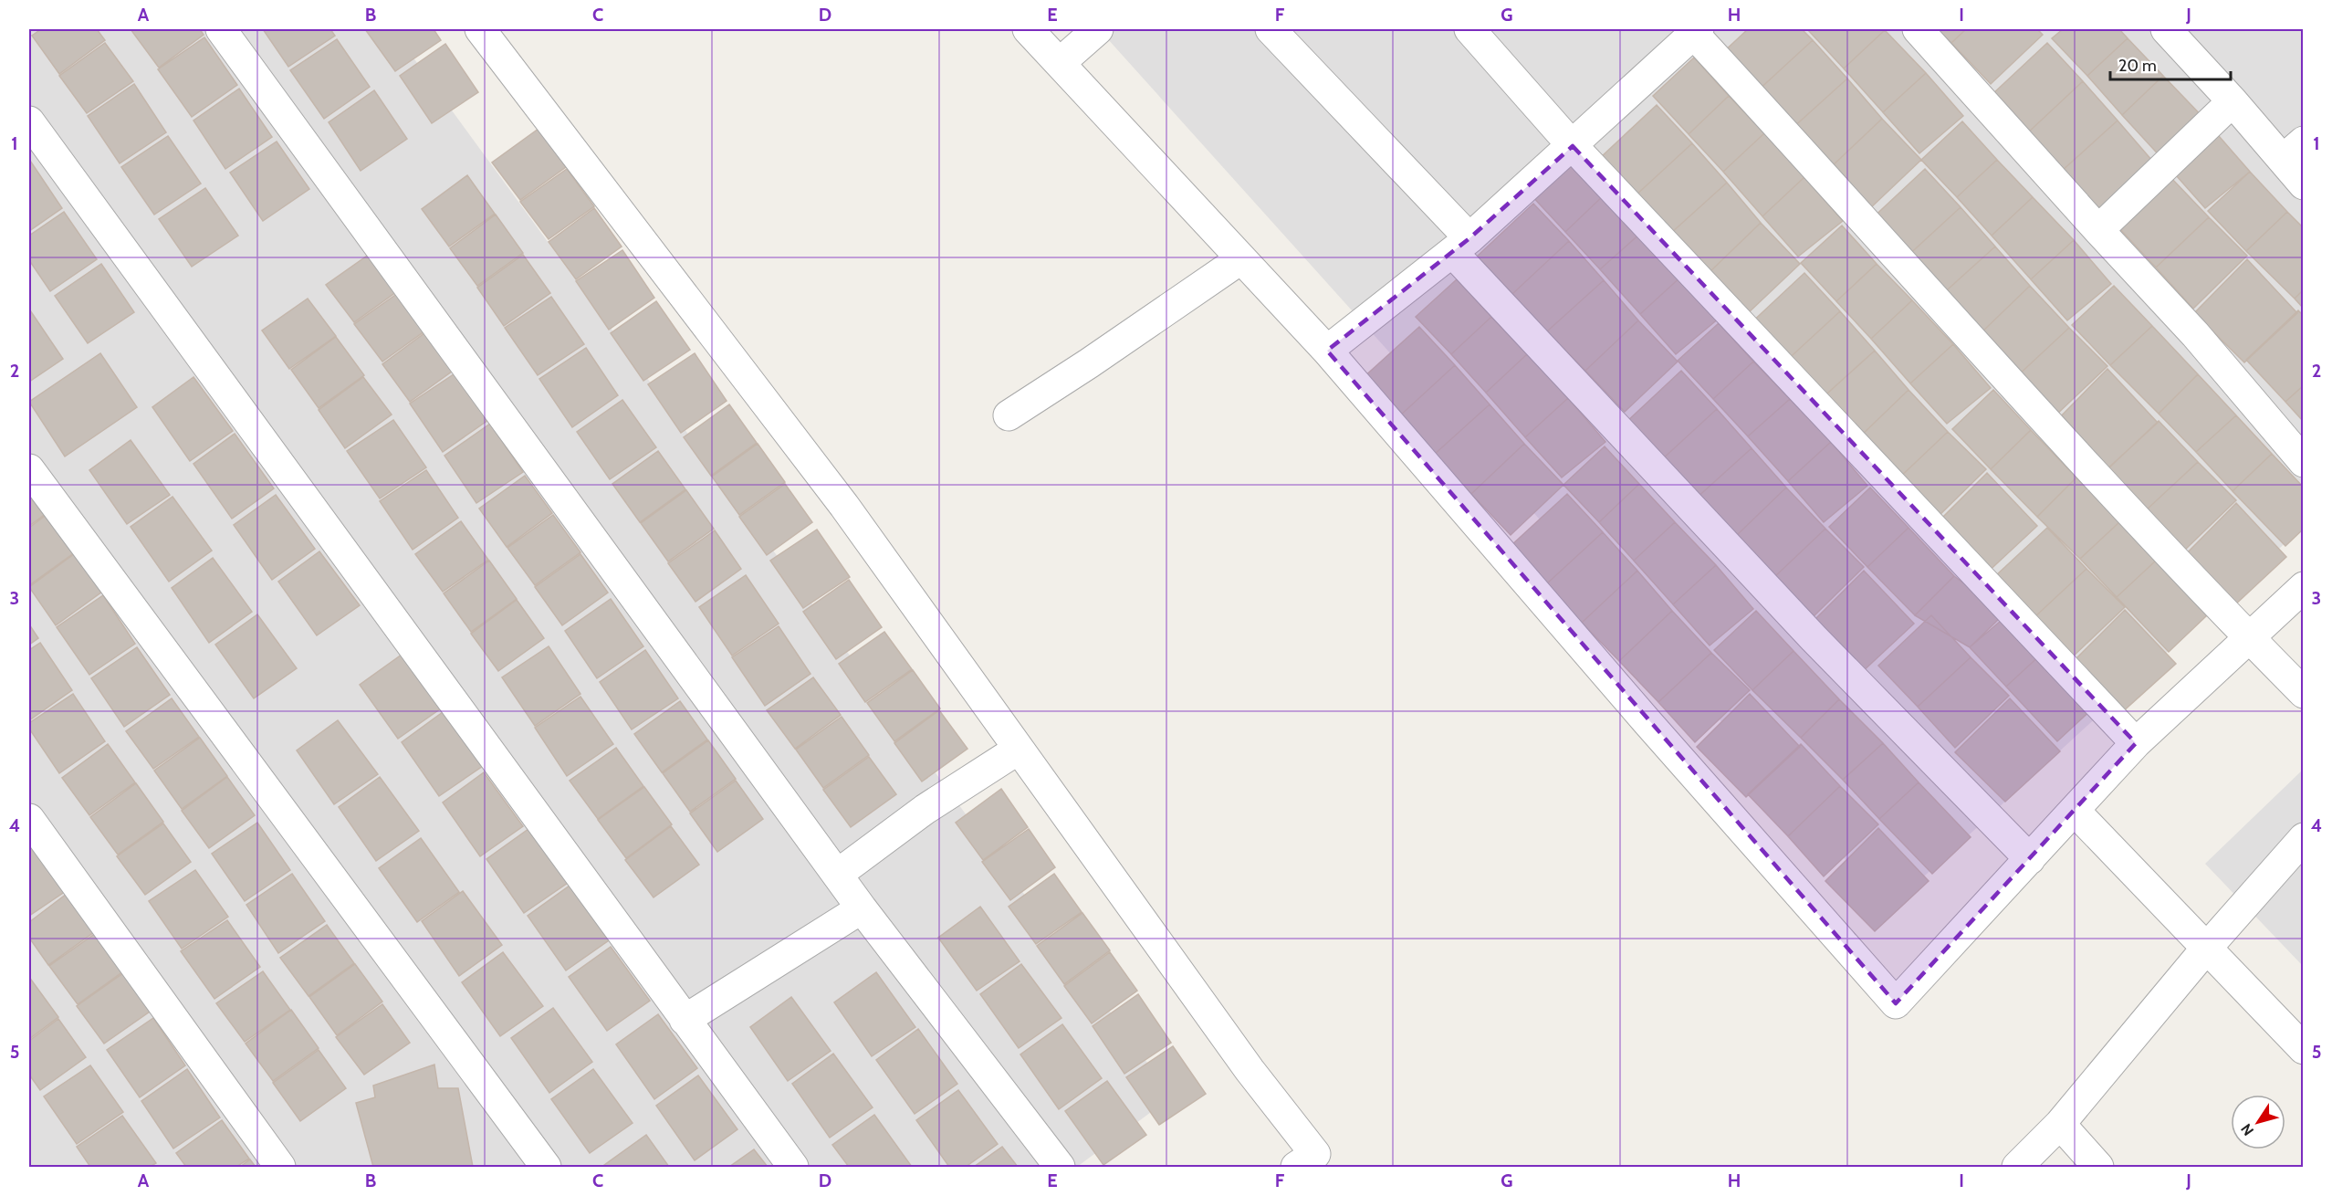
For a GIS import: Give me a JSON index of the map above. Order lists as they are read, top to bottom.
{
  "scale_bar": "20 m",
  "north": "bottom left",
  "grid": {
    "columns": [
      "A",
      "B",
      "C",
      "D",
      "E",
      "F",
      "G",
      "H",
      "I",
      "J"
    ],
    "rows": [
      "1",
      "2",
      "3",
      "4",
      "5"
    ]
  }
}
